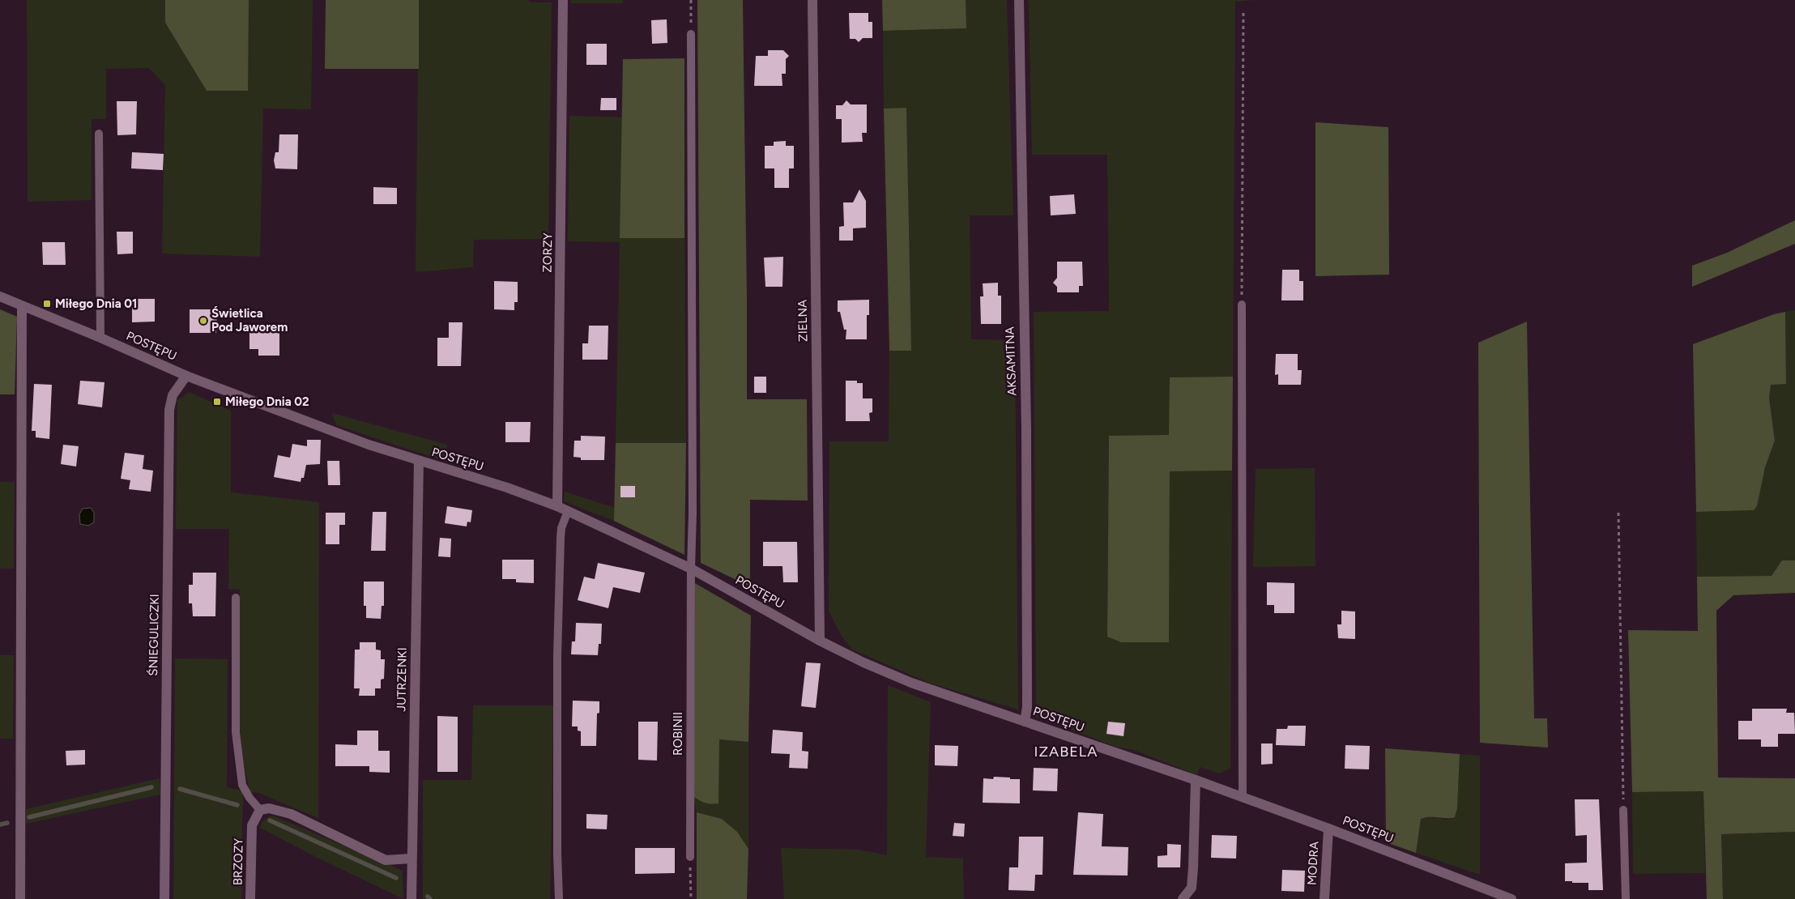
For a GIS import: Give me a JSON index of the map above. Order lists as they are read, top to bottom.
{
  "streets": {
    "street": [
      "ZORZY",
      "ZIELNA",
      "POSTĘPU",
      "AKSAMITNA",
      "ŚNIEGULICZKI",
      "JUTRZENKI",
      "BRZOZY",
      "MODRA"
    ],
    "lane": ["ROBINII"]
  },
  "crossings": [
    ["ZORZY", "POSTĘPU"],
    ["ZIELNA", "POSTĘPU"],
    ["POSTĘPU", "AKSAMITNA"],
    ["POSTĘPU", "ŚNIEGULICZKI"],
    ["POSTĘPU", "JUTRZENKI"],
    ["POSTĘPU", "ROBINII"],
    ["POSTĘPU", "MODRA"]
  ],
  "districts": ["IZABELA"],
  "places": {
    "transit": ["Miłego Dnia 01", "Miłego Dnia 02"],
    "other": ["Świetlica Pod Jaworem"]
  }
}
